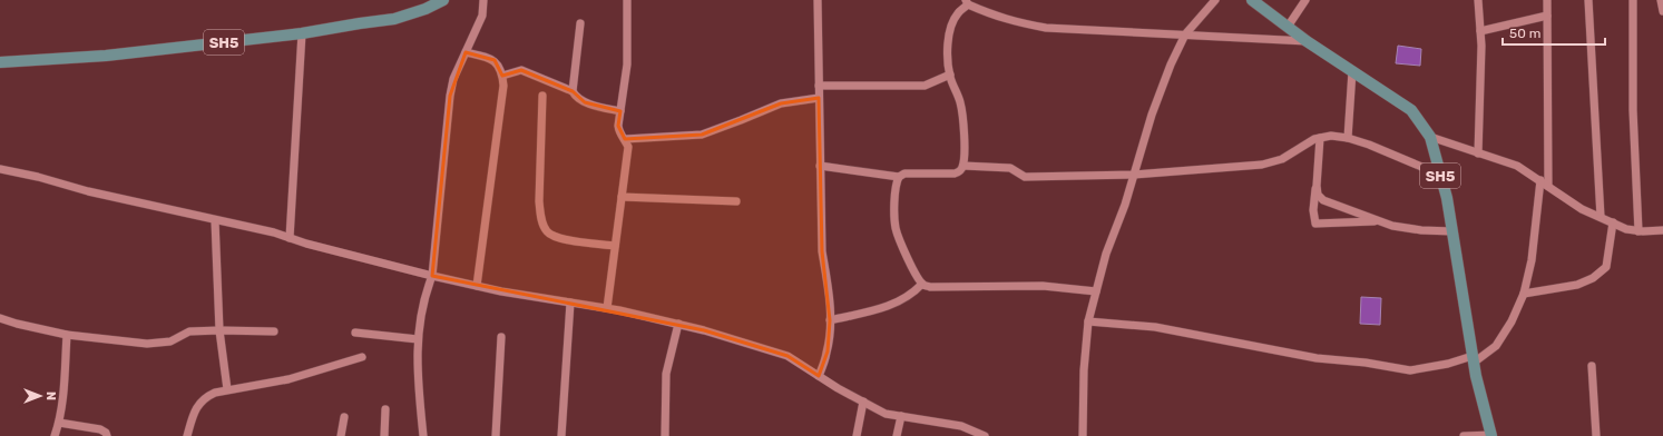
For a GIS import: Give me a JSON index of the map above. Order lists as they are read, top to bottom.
{
  "streets": {
    "main road": ["SH5"]
  },
  "scale_bar": "50 m",
  "north": "right"
}
